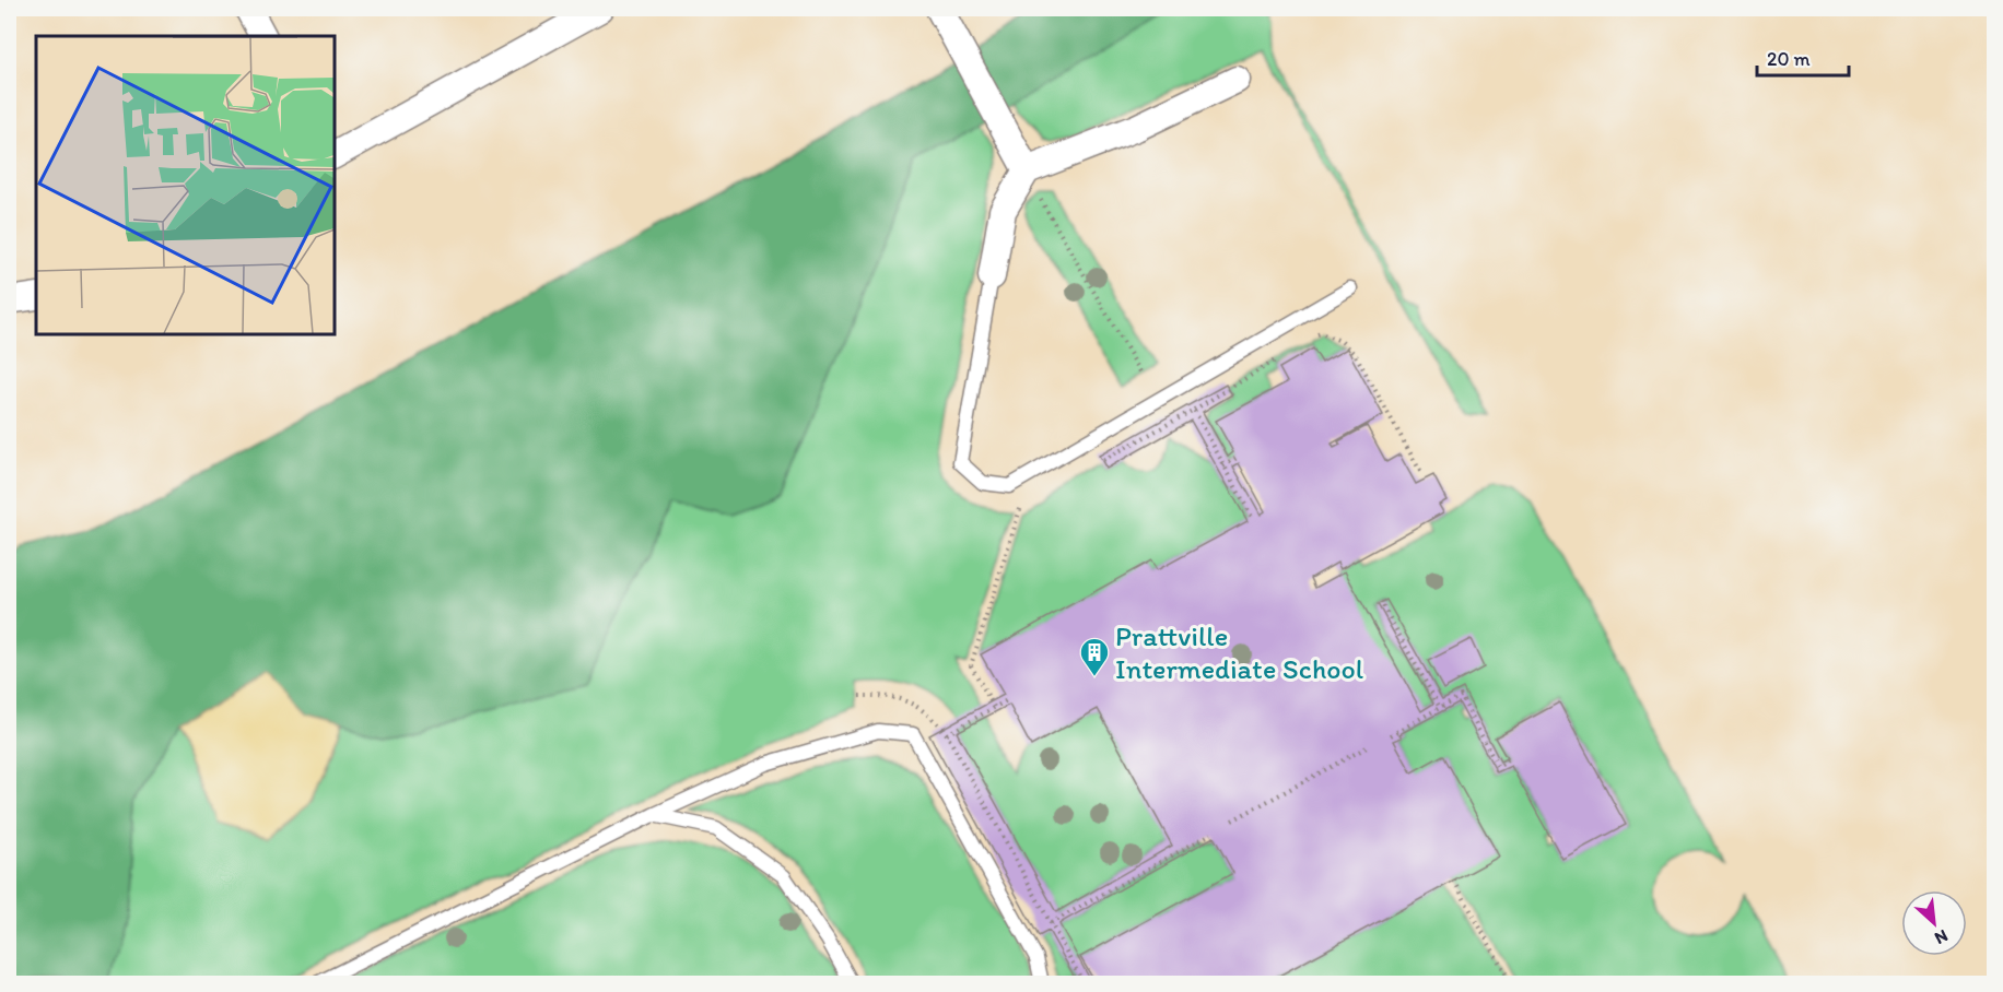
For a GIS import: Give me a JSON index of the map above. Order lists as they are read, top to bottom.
{
  "places": {
    "building": ["Prattville Intermediate School"]
  },
  "scale_bar": "20 m",
  "north": "bottom right"
}
